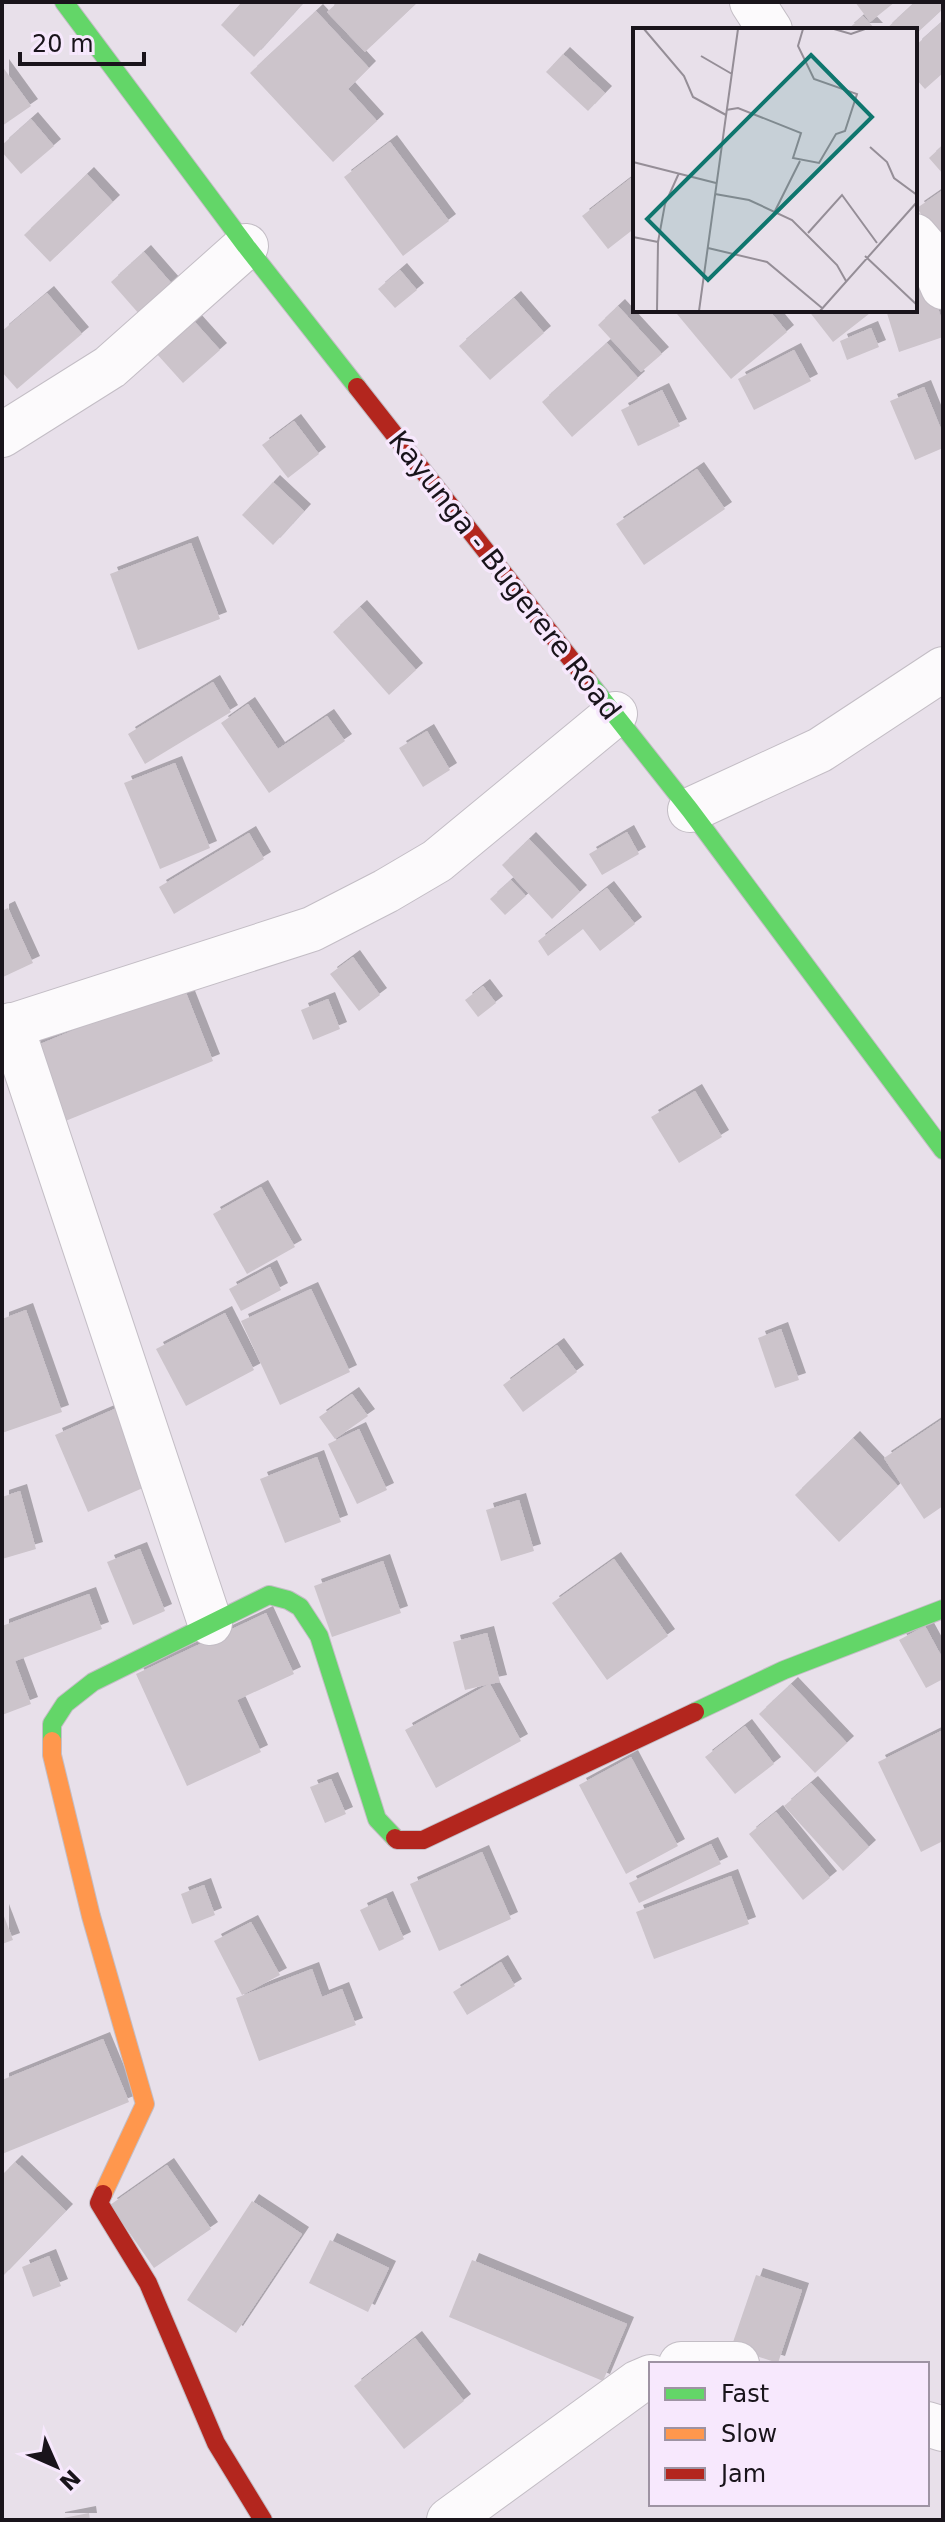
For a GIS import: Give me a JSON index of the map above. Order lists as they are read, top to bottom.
{
  "streets": {
    "street": ["Kayunga - Bugerere Road"]
  },
  "legend": ["Fast", "Slow", "Jam"],
  "scale_bar": "20 m",
  "north": "bottom right"
}
